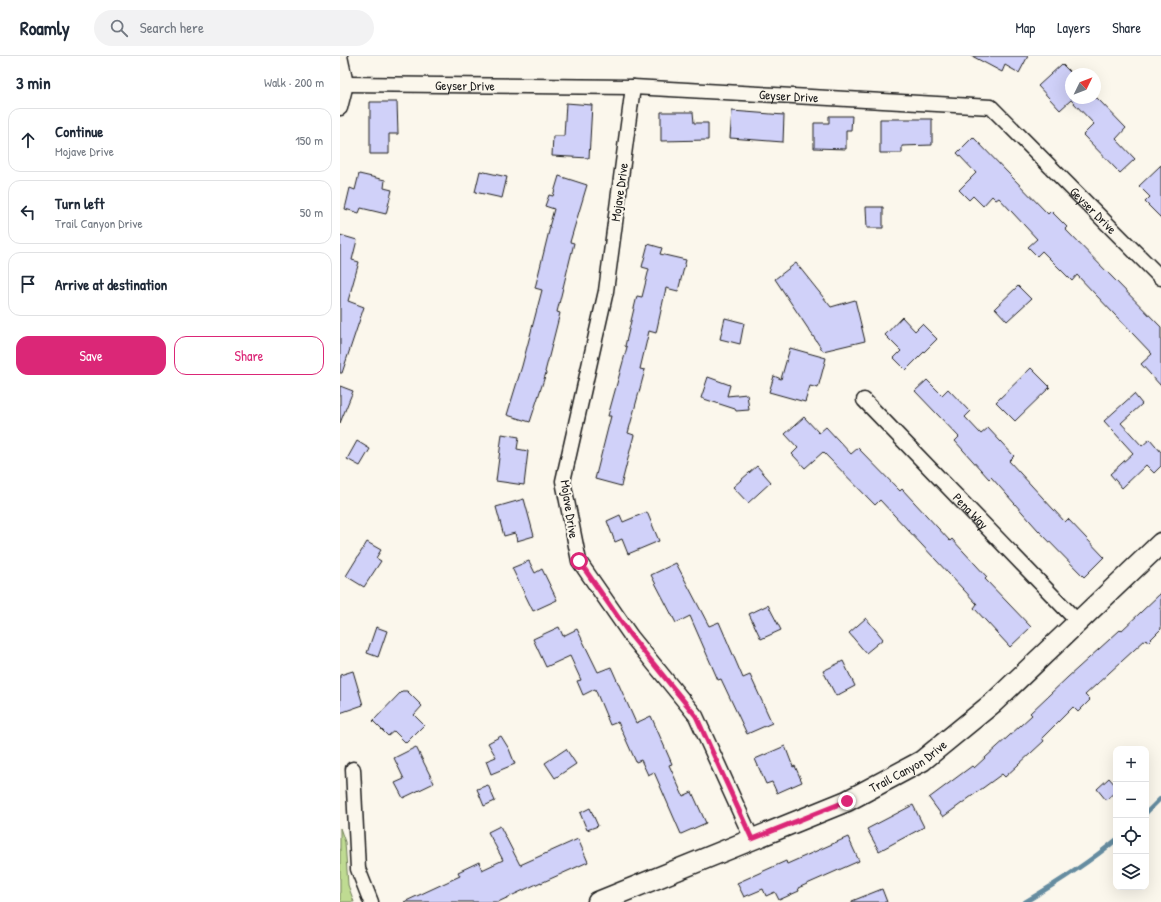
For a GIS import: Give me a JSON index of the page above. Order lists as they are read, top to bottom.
{
  "streets": {
    "street": [
      "Geyser Drive",
      "Mojave Drive",
      "Pena Way",
      "Trail Canyon Drive"
    ]
  },
  "crossings": [
    ["Geyser Drive", "Mojave Drive"],
    ["Mojave Drive", "Trail Canyon Drive"],
    ["Pena Way", "Trail Canyon Drive"]
  ],
  "north": "top right",
  "page": {
    "header": "Roamly",
    "search": "Search here",
    "nav": ["Map", "Layers", "Share"],
    "heading": ["3 min", "Walk · 200 m"],
    "list": [
      ["Continue", "Mojave Drive", "150 m"],
      ["Turn left", "Trail Canyon Drive", "50 m"],
      "Arrive at destination"
    ],
    "buttons": ["Save", "Share"],
    "map_buttons": ["+", "−"]
  }
}
